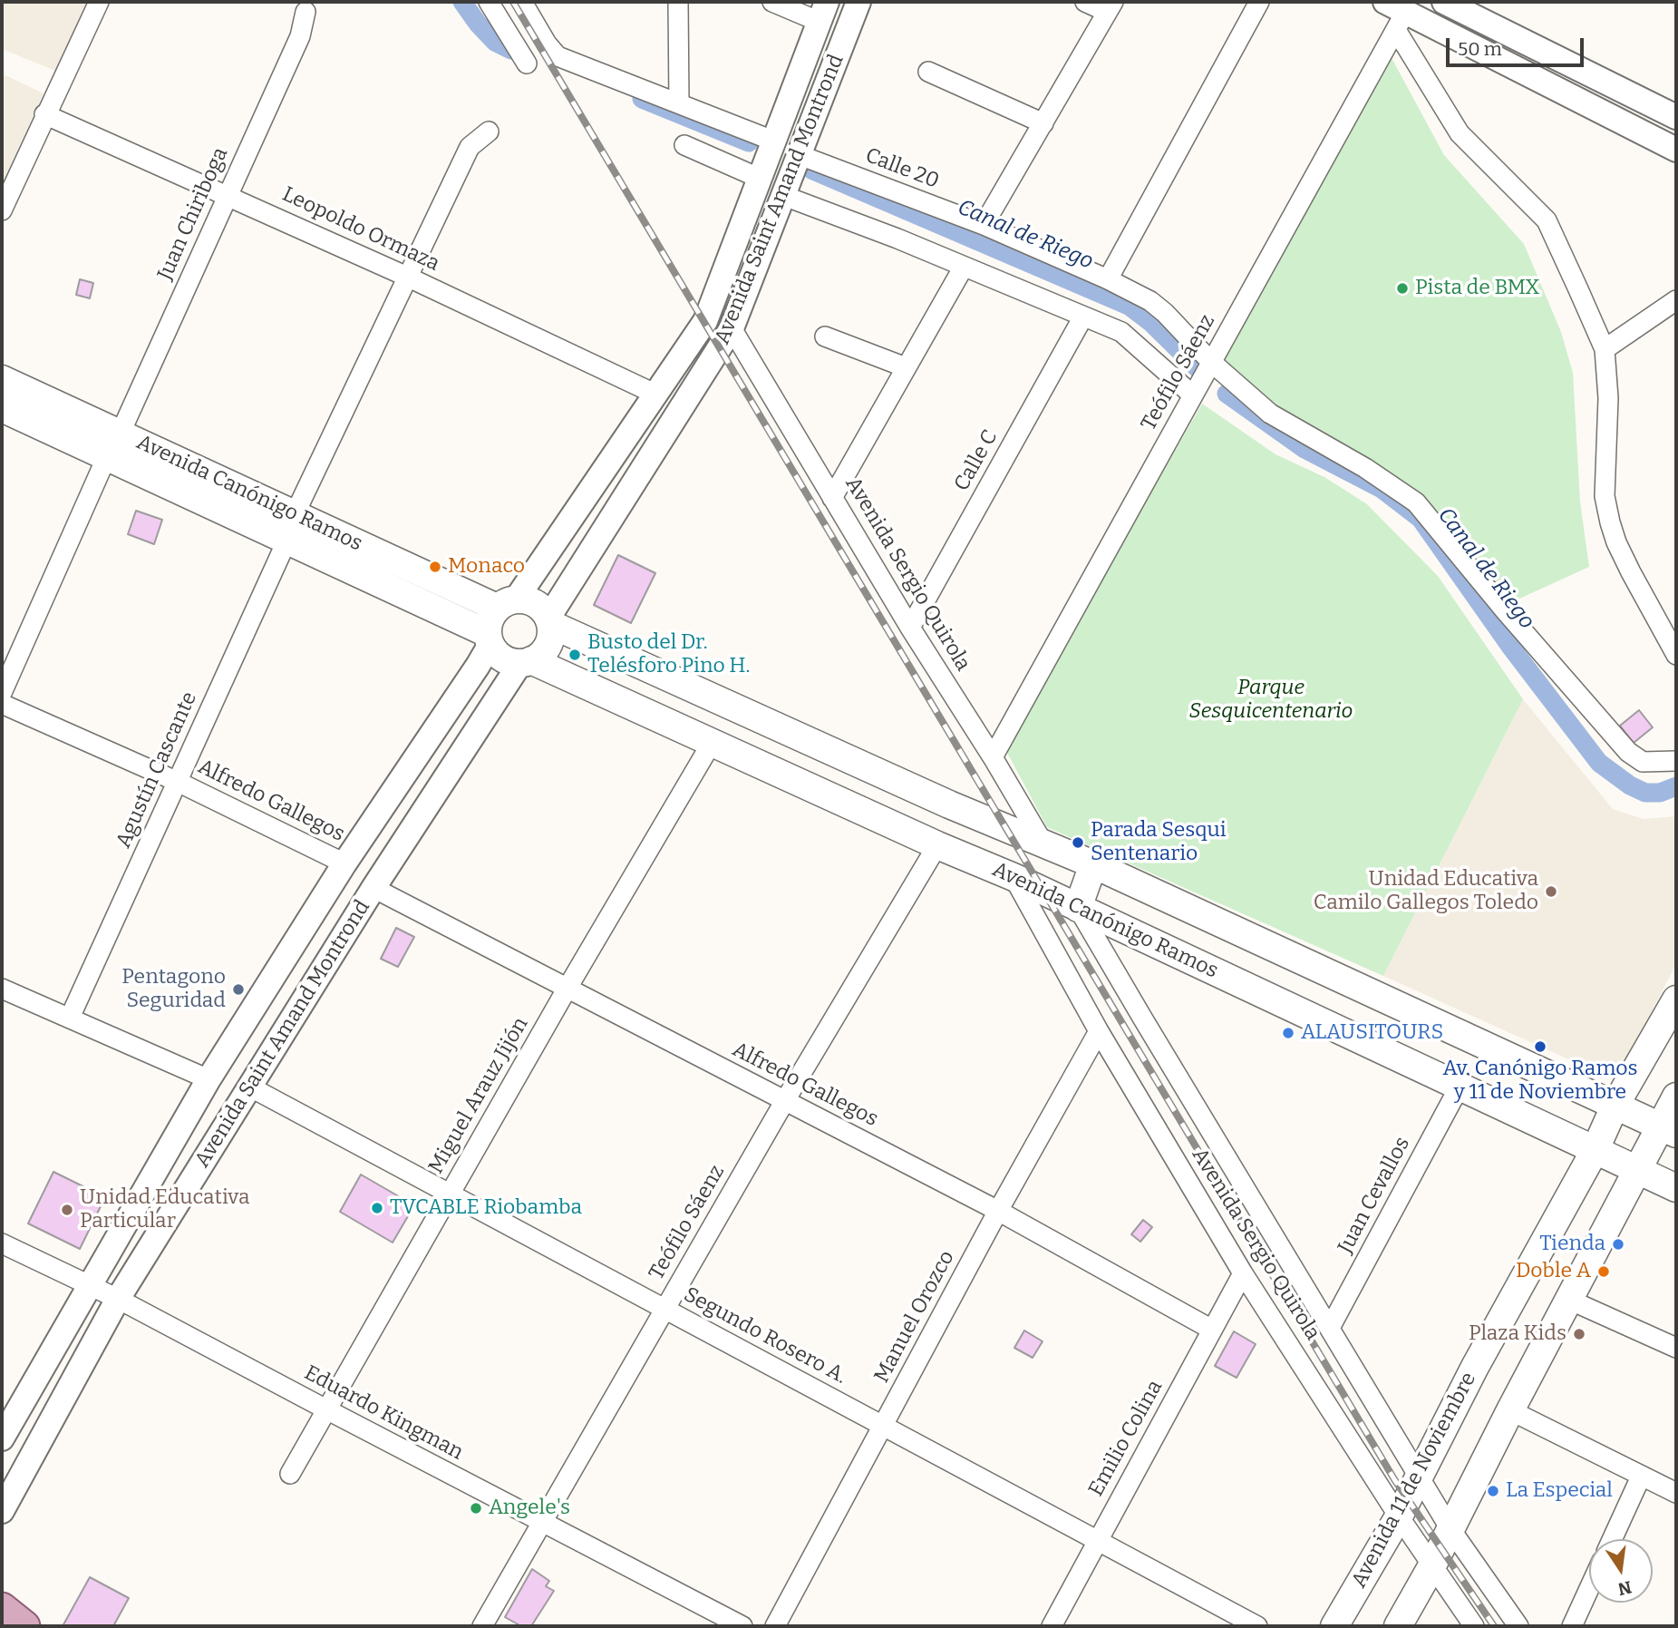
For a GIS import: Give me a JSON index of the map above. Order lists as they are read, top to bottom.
{
  "streets": {
    "main road": ["Avenida Canónigo Ramos", "Avenida 11 de Noviembre"],
    "street": [
      "Calle 20",
      "Avenida Saint Amand Montrond",
      "Juan Chiriboga",
      "Leopoldo Ormaza",
      "Teófilo Sáenz",
      "Calle C",
      "Avenida Sergio Quirola",
      "Agustín Cascante",
      "Alfredo Gallegos",
      "Miguel Arauz Jijón",
      "Juan Cevallos",
      "Manuel Orozco",
      "Segundo Rosero A.",
      "Eduardo Kingman",
      "Emilio Colina"
    ]
  },
  "crossings": [
    ["Calle 20", "Avenida Saint Amand Montrond"],
    ["Calle 20", "Teófilo Sáenz"],
    ["Avenida Saint Amand Montrond", "Leopoldo Ormaza"],
    ["Avenida Saint Amand Montrond", "Avenida Canónigo Ramos"],
    ["Avenida Saint Amand Montrond", "Avenida Sergio Quirola"],
    ["Avenida Saint Amand Montrond", "Alfredo Gallegos"],
    ["Avenida Saint Amand Montrond", "Segundo Rosero A."],
    ["Avenida Saint Amand Montrond", "Eduardo Kingman"],
    ["Juan Chiriboga", "Leopoldo Ormaza"],
    ["Juan Chiriboga", "Avenida Canónigo Ramos"],
    ["Teófilo Sáenz", "Avenida Canónigo Ramos"],
    ["Teófilo Sáenz", "Avenida Sergio Quirola"],
    ["Teófilo Sáenz", "Alfredo Gallegos"],
    ["Teófilo Sáenz", "Segundo Rosero A."],
    ["Teófilo Sáenz", "Eduardo Kingman"],
    ["Calle C", "Avenida Sergio Quirola"],
    ["Avenida Canónigo Ramos", "Avenida Sergio Quirola"],
    ["Avenida Canónigo Ramos", "Agustín Cascante"],
    ["Avenida Canónigo Ramos", "Miguel Arauz Jijón"],
    ["Avenida Canónigo Ramos", "Juan Cevallos"],
    ["Avenida Canónigo Ramos", "Avenida 11 de Noviembre"],
    ["Avenida Sergio Quirola", "Juan Cevallos"],
    ["Avenida Sergio Quirola", "Manuel Orozco"],
    ["Avenida Sergio Quirola", "Emilio Colina"],
    ["Avenida Sergio Quirola", "Avenida 11 de Noviembre"],
    ["Agustín Cascante", "Alfredo Gallegos"],
    ["Alfredo Gallegos", "Miguel Arauz Jijón"],
    ["Alfredo Gallegos", "Manuel Orozco"],
    ["Alfredo Gallegos", "Emilio Colina"],
    ["Miguel Arauz Jijón", "Segundo Rosero A."],
    ["Miguel Arauz Jijón", "Eduardo Kingman"],
    ["Manuel Orozco", "Segundo Rosero A."],
    ["Segundo Rosero A.", "Emilio Colina"]
  ],
  "water": ["Canal de Riego"],
  "parks": ["Parque Sesquicentenario"],
  "places": [
    "Pista de BMX",
    "Monaco",
    "Busto del Dr. Telésforo Pino H.",
    "Parada Sesqui Sentenario",
    "Unidad Educativa Camilo Gallegos Toledo",
    "Pentagono Seguridad",
    "ALAUSITOURS",
    "Av. Canónigo Ramos y 11 de Noviembre",
    "TVCABLE Riobamba",
    "Unidad Educativa Particular",
    "Tienda",
    "Doble A",
    "Plaza Kids",
    "La Especial",
    "Angele's"
  ],
  "scale_bar": "50 m",
  "north": "bottom"
}
